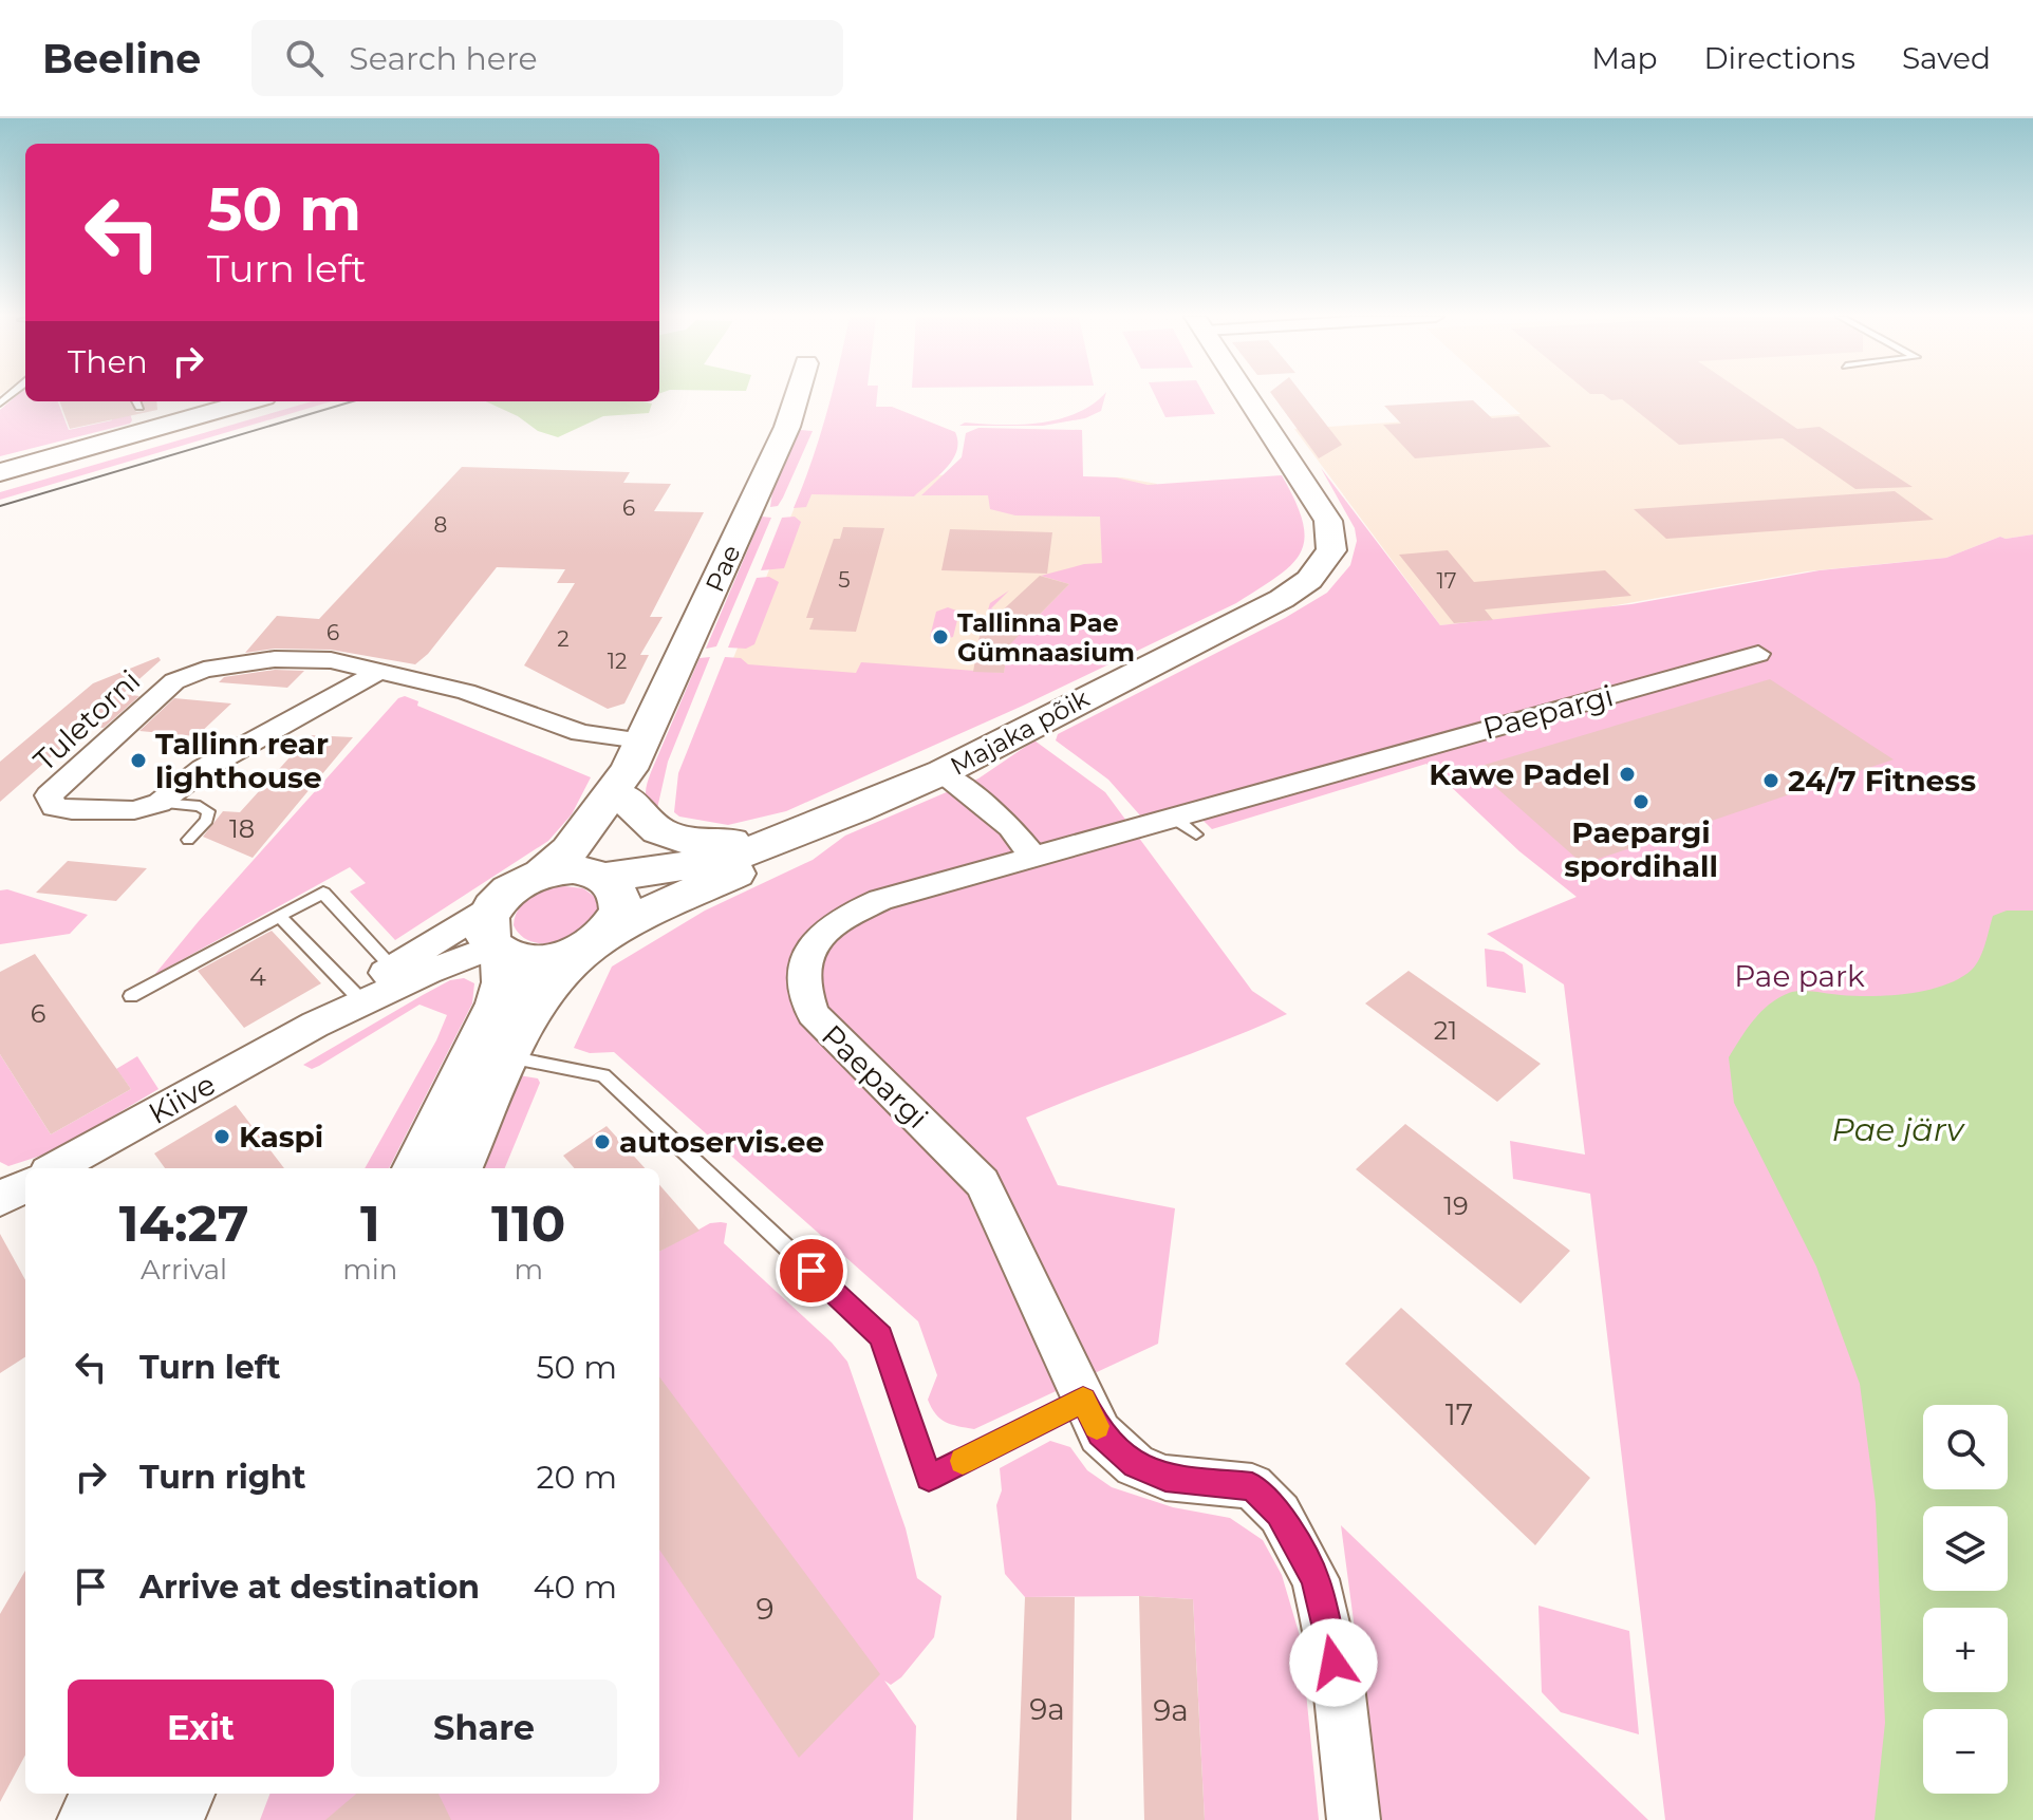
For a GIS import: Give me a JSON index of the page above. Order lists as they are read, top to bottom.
{
  "streets": {
    "street": [
      "Pae",
      "Paepargi",
      "Tuletorni",
      "Majaka põik",
      "Kiive"
    ]
  },
  "crossings": [
    ["Pae", "Tuletorni"],
    ["Pae", "Majaka põik"],
    ["Pae", "Kiive"],
    ["Majaka põik", "Kiive"]
  ],
  "water": ["Pae järv"],
  "parks": ["Pae park"],
  "places": [
    "Tallinna Pae Gümnaasium",
    "Tallinn rear lighthouse",
    "Kawe Padel",
    "24/7 Fitness",
    "Paepargi spordihall",
    "Kaspi",
    "autoservis.ee"
  ],
  "house_numbers": [
    "6",
    "8",
    "5",
    "17",
    "6",
    "2",
    "12",
    "18",
    "4",
    "6",
    "21",
    "19",
    "17",
    "9",
    "9a",
    "9a"
  ],
  "page": {
    "header": "Beeline",
    "search": "Search here",
    "nav": ["Map", "Directions", "Saved"],
    "turn": ["50 m", "Turn left"],
    "then": "Then",
    "eta": [
      "14:27",
      "Arrival",
      "1",
      "min",
      "110",
      "m"
    ],
    "list": [
      {
        "name": "Turn left",
        "value": "50 m"
      },
      {
        "name": "Turn right",
        "value": "20 m"
      },
      {
        "name": "Arrive at destination",
        "value": "40 m"
      }
    ],
    "map_buttons": ["+", "−"],
    "buttons": ["Exit", "Share"]
  }
}
